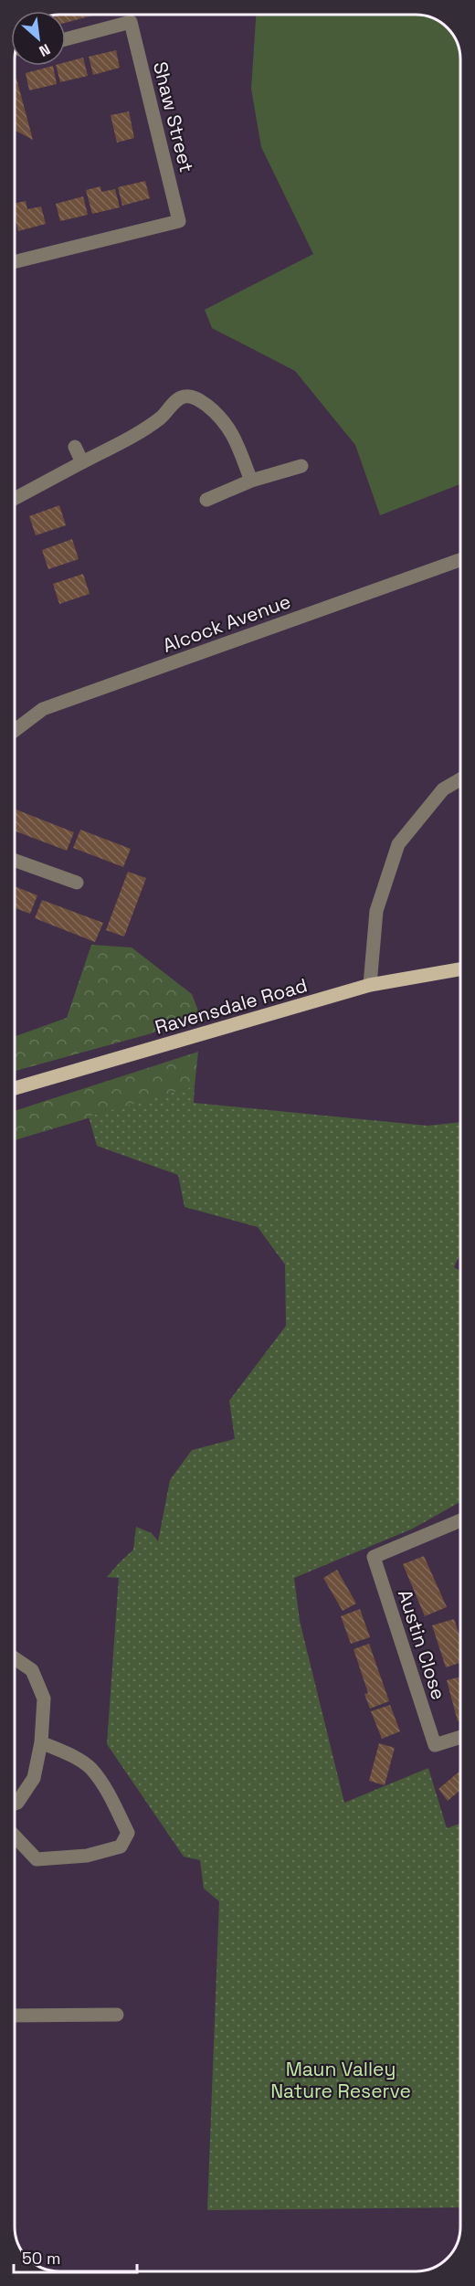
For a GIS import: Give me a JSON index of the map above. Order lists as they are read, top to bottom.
{
  "streets": {
    "main road": ["Ravensdale Road"],
    "street": ["Shaw Street", "Alcock Avenue", "Austin Close"]
  },
  "parks": ["Maun Valley Nature Reserve"],
  "scale_bar": "50 m",
  "north": "bottom right"
}
